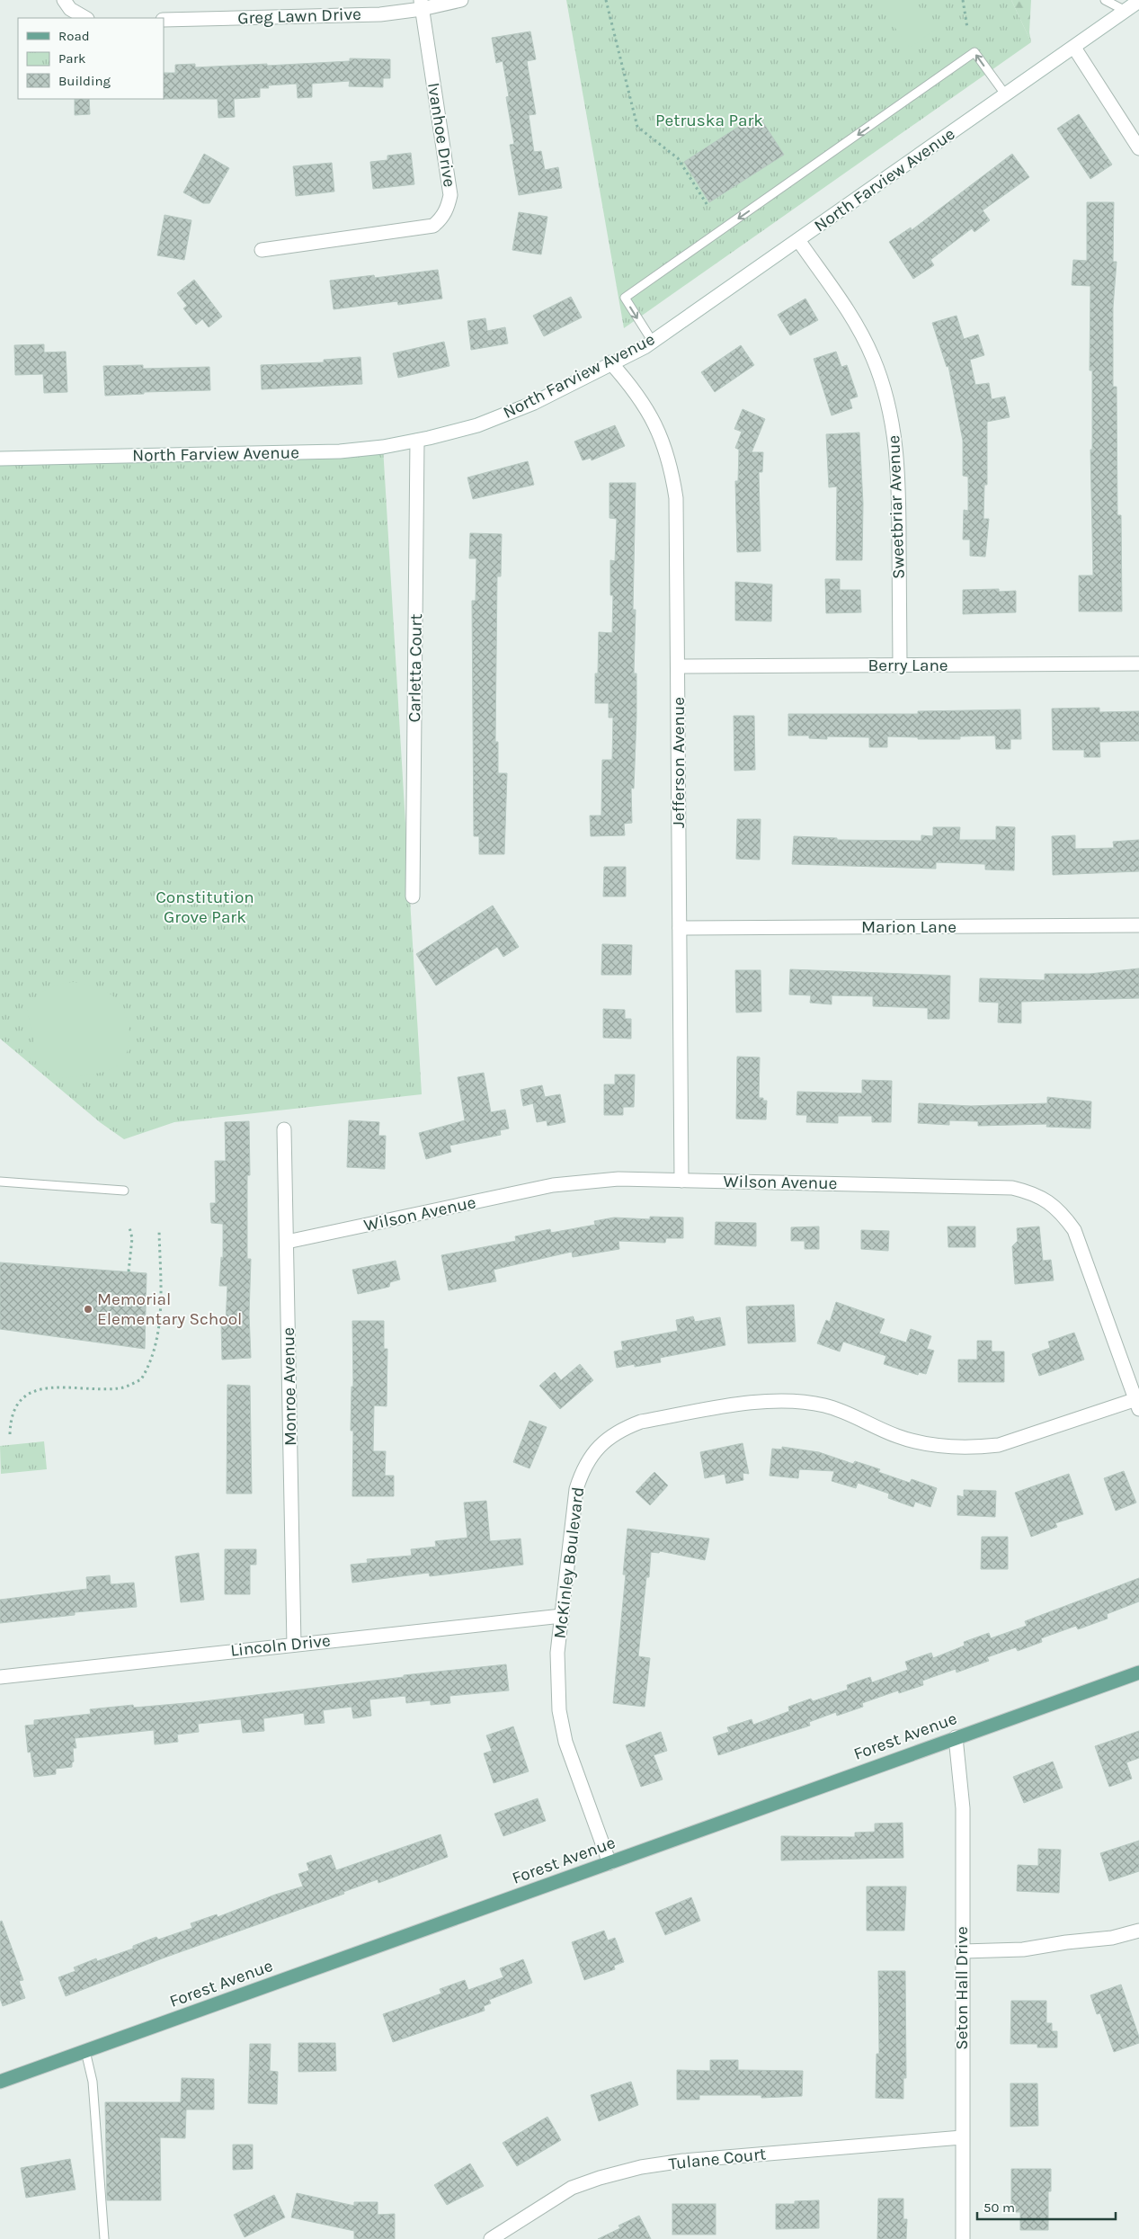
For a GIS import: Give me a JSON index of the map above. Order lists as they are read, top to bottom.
{
  "streets": {
    "main road": ["Forest Avenue"],
    "street": [
      "Greg Lawn Drive",
      "Ivanhoe Drive",
      "North Farview Avenue",
      "Sweetbriar Avenue",
      "Berry Lane",
      "Carletta Court",
      "Jefferson Avenue",
      "Marion Lane",
      "Wilson Avenue",
      "Monroe Avenue",
      "McKinley Boulevard",
      "Lincoln Drive",
      "Seton Hall Drive",
      "Tulane Court"
    ]
  },
  "crossings": [
    ["Greg Lawn Drive", "Ivanhoe Drive"],
    ["North Farview Avenue", "Sweetbriar Avenue"],
    ["North Farview Avenue", "Carletta Court"],
    ["North Farview Avenue", "Jefferson Avenue"],
    ["Sweetbriar Avenue", "Berry Lane"],
    ["Berry Lane", "Jefferson Avenue"],
    ["Jefferson Avenue", "Marion Lane"],
    ["Jefferson Avenue", "Wilson Avenue"],
    ["Wilson Avenue", "Monroe Avenue"],
    ["Wilson Avenue", "McKinley Boulevard"],
    ["Monroe Avenue", "Lincoln Drive"],
    ["McKinley Boulevard", "Lincoln Drive"],
    ["McKinley Boulevard", "Forest Avenue"],
    ["Forest Avenue", "Seton Hall Drive"],
    ["Seton Hall Drive", "Tulane Court"]
  ],
  "parks": ["Petruska Park", "Constitution Grove Park"],
  "places": ["Memorial Elementary School"],
  "legend": ["Road", "Park", "Building"],
  "scale_bar": "50 m"
}
